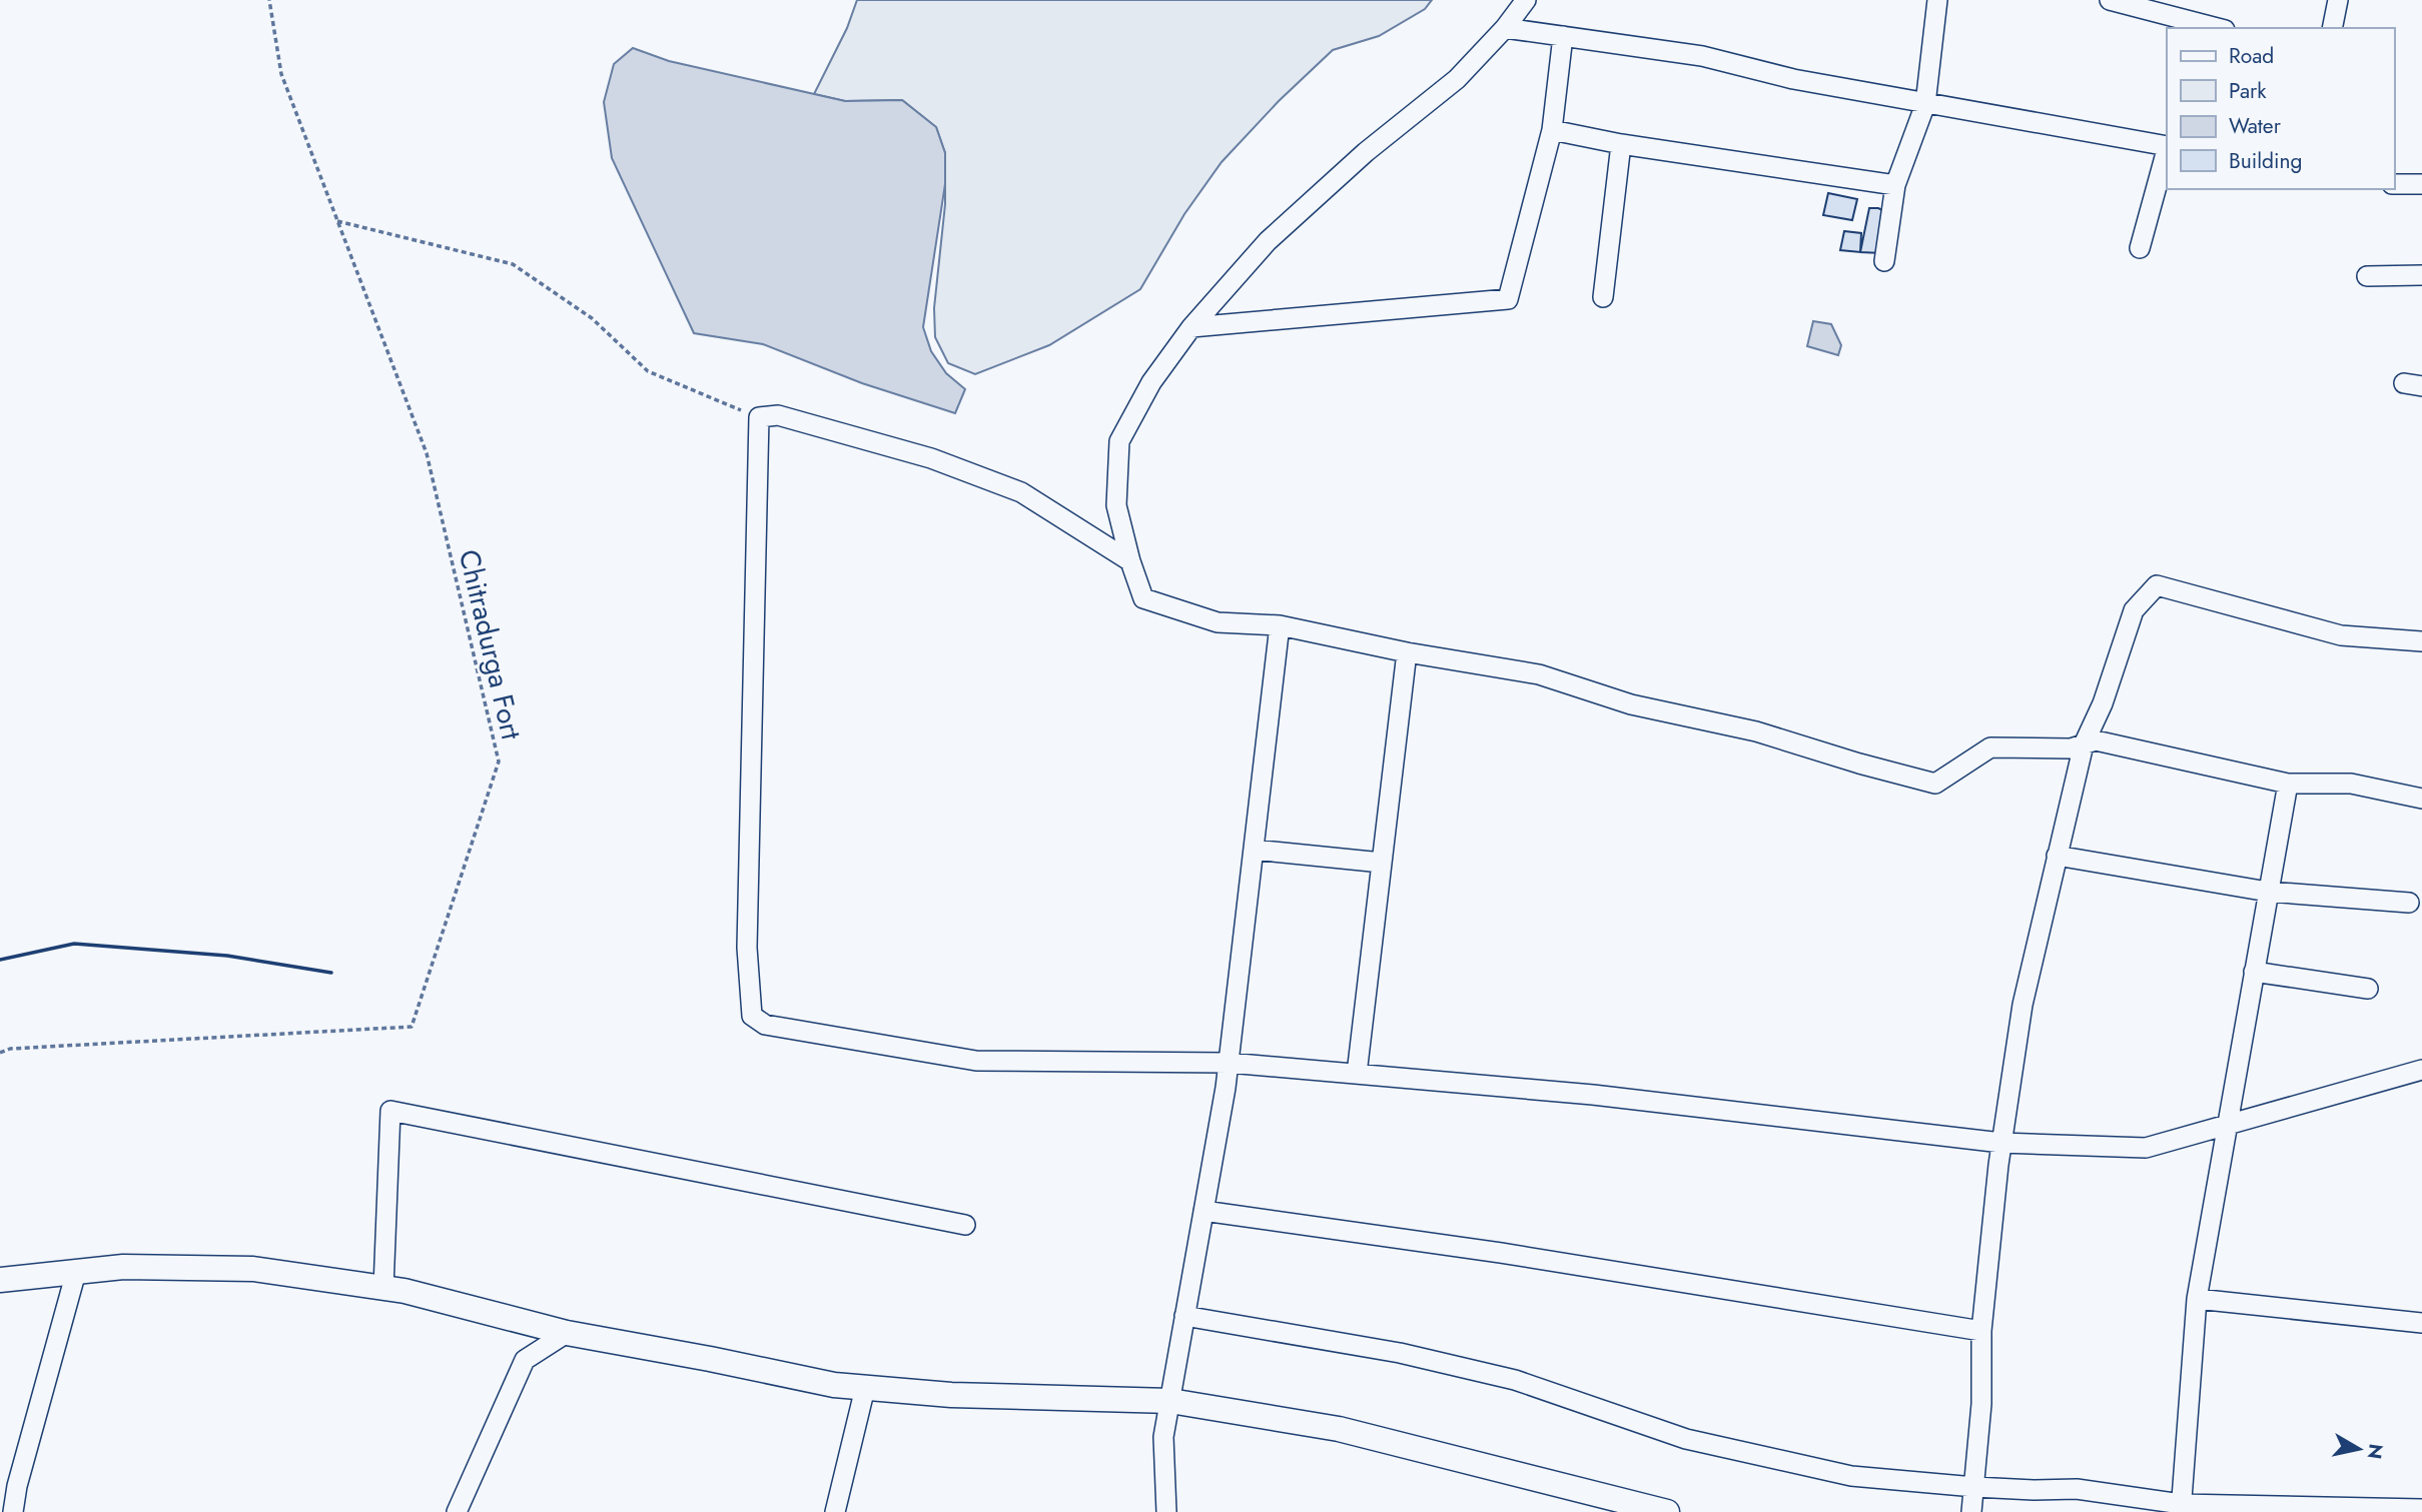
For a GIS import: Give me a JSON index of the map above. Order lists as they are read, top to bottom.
{
  "streets": {
    "path": ["Chitradurga Fort"]
  },
  "legend": [
    "Road",
    "Park",
    "Water",
    "Building"
  ],
  "north": "right"
}
